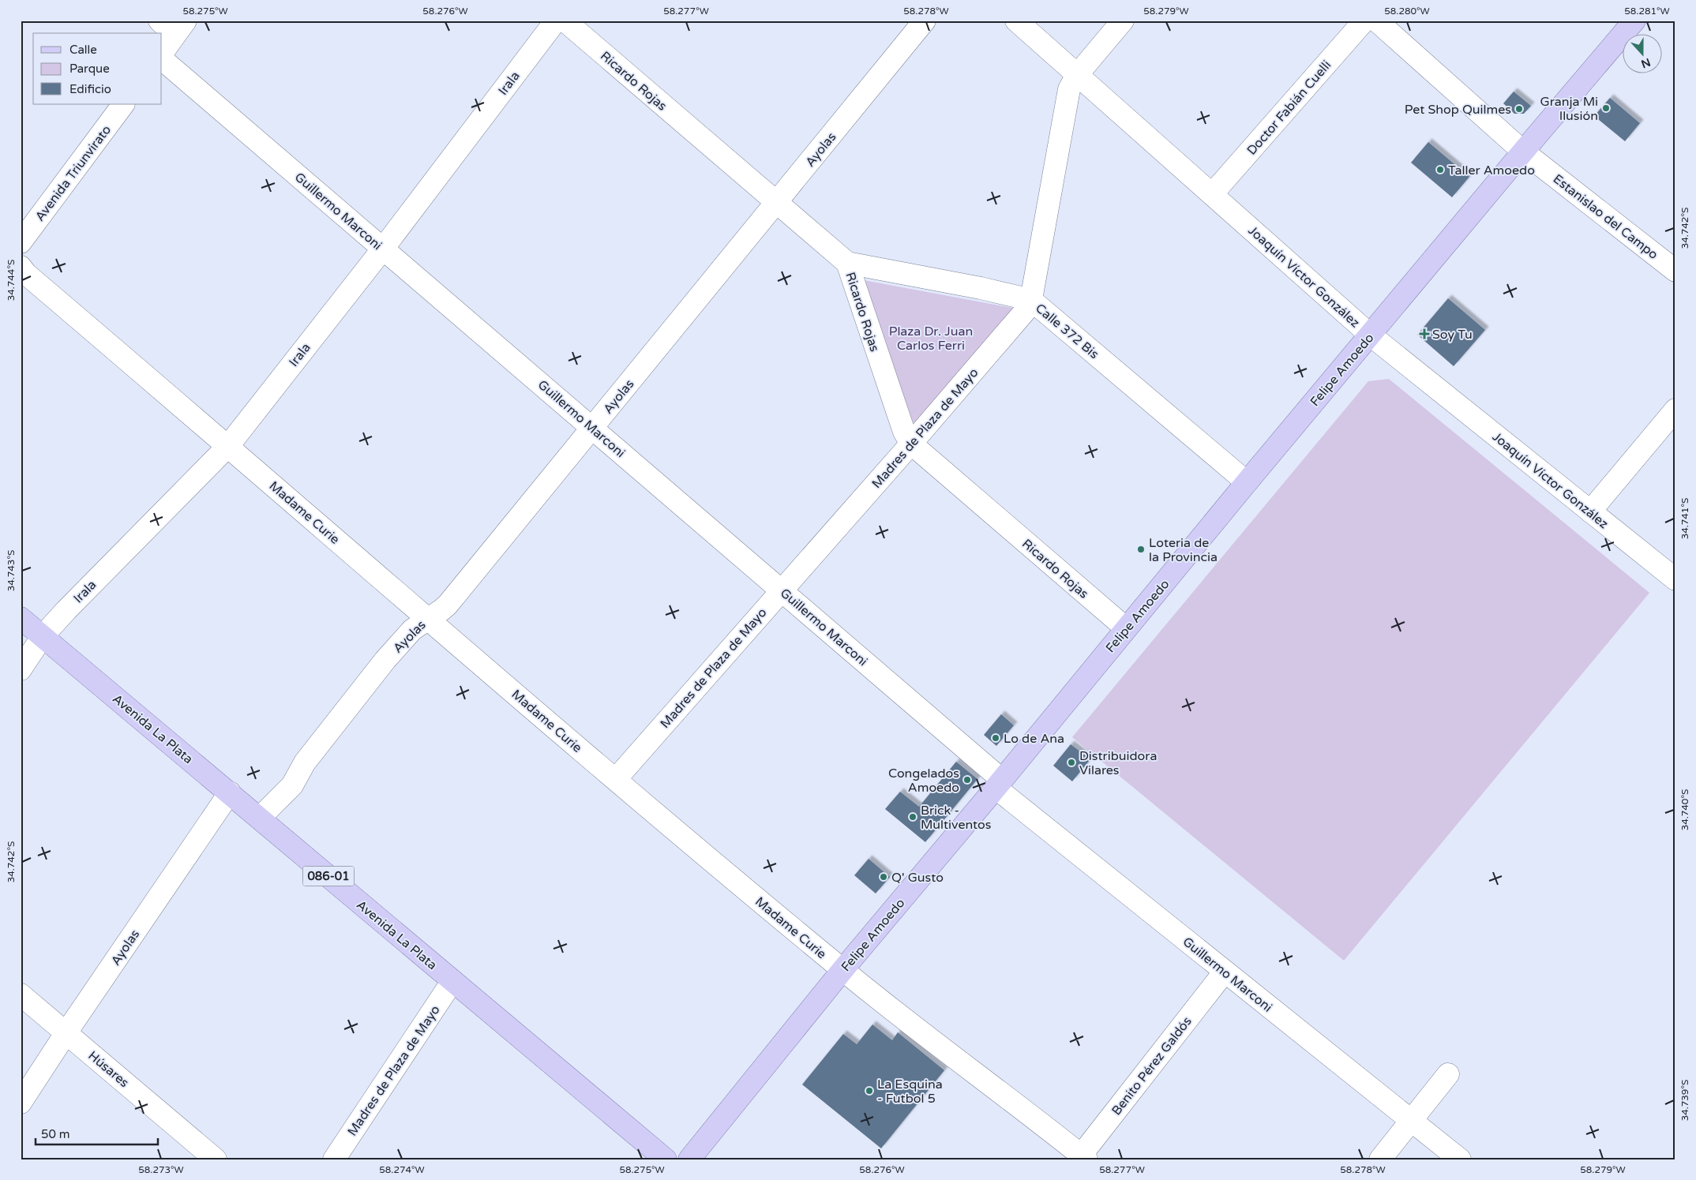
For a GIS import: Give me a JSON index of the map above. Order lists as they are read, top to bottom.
{
  "streets": {
    "main road": ["Felipe Amoedo", "Avenida La Plata", "086-01"],
    "street": [
      "Ricardo Rojas",
      "Irala",
      "Doctor Fabián Cuelli",
      "Ayolas",
      "Avenida Triunvirato",
      "Guillermo Marconi",
      "Estanislao del Campo",
      "Joaquín Víctor González",
      "Calle 372 Bis",
      "Madres de Plaza de Mayo",
      "Madame Curie",
      "Benito Pérez Galdós",
      "Húsares"
    ]
  },
  "crossings": [
    ["Ricardo Rojas", "Ayolas"],
    ["Ricardo Rojas", "Calle 372 Bis"],
    ["Ricardo Rojas", "Felipe Amoedo"],
    ["Ricardo Rojas", "Madres de Plaza de Mayo"],
    ["Irala", "Guillermo Marconi"],
    ["Irala", "Madame Curie"],
    ["Irala", "Avenida La Plata"],
    ["Doctor Fabián Cuelli", "Joaquín Víctor González"],
    ["Ayolas", "Guillermo Marconi"],
    ["Ayolas", "Madame Curie"],
    ["Ayolas", "Avenida La Plata"],
    ["Ayolas", "Húsares"],
    ["Guillermo Marconi", "Felipe Amoedo"],
    ["Guillermo Marconi", "Madres de Plaza de Mayo"],
    ["Guillermo Marconi", "Benito Pérez Galdós"],
    ["Estanislao del Campo", "Felipe Amoedo"],
    ["Joaquín Víctor González", "Felipe Amoedo"],
    ["Joaquín Víctor González", "Madres de Plaza de Mayo"],
    ["Calle 372 Bis", "Felipe Amoedo"],
    ["Calle 372 Bis", "Madres de Plaza de Mayo"],
    ["Felipe Amoedo", "Madame Curie"],
    ["Madres de Plaza de Mayo", "Madame Curie"],
    ["Madres de Plaza de Mayo", "Avenida La Plata"],
    ["Madame Curie", "Benito Pérez Galdós"]
  ],
  "parks": ["Plaza Dr. Juan Carlos Ferri"],
  "places": {
    "other": [
      "Granja Mi Ilusión",
      "Pet Shop Quilmes",
      "Taller Amoedo",
      "Loteria de la Provincia",
      "Lo de Ana",
      "Distribuidora Vilares",
      "Congelados Amoedo",
      "Brick - Multiventos",
      "Q' Gusto",
      "La Esquina - Futbol 5"
    ],
    "health": ["Soy Tu"]
  },
  "legend": ["Calle", "Parque", "Edificio"],
  "scale_bar": "50 m",
  "north": "bottom",
  "coordinates": [
    "58.275°W",
    "58.276°W",
    "58.277°W",
    "58.278°W",
    "58.279°W",
    "58.280°W",
    "58.281°W",
    "34.742°S",
    "34.744°S",
    "34.741°S",
    "34.743°S",
    "34.740°S",
    "34.739°S",
    "58.273°W",
    "58.274°W"
  ]
}
